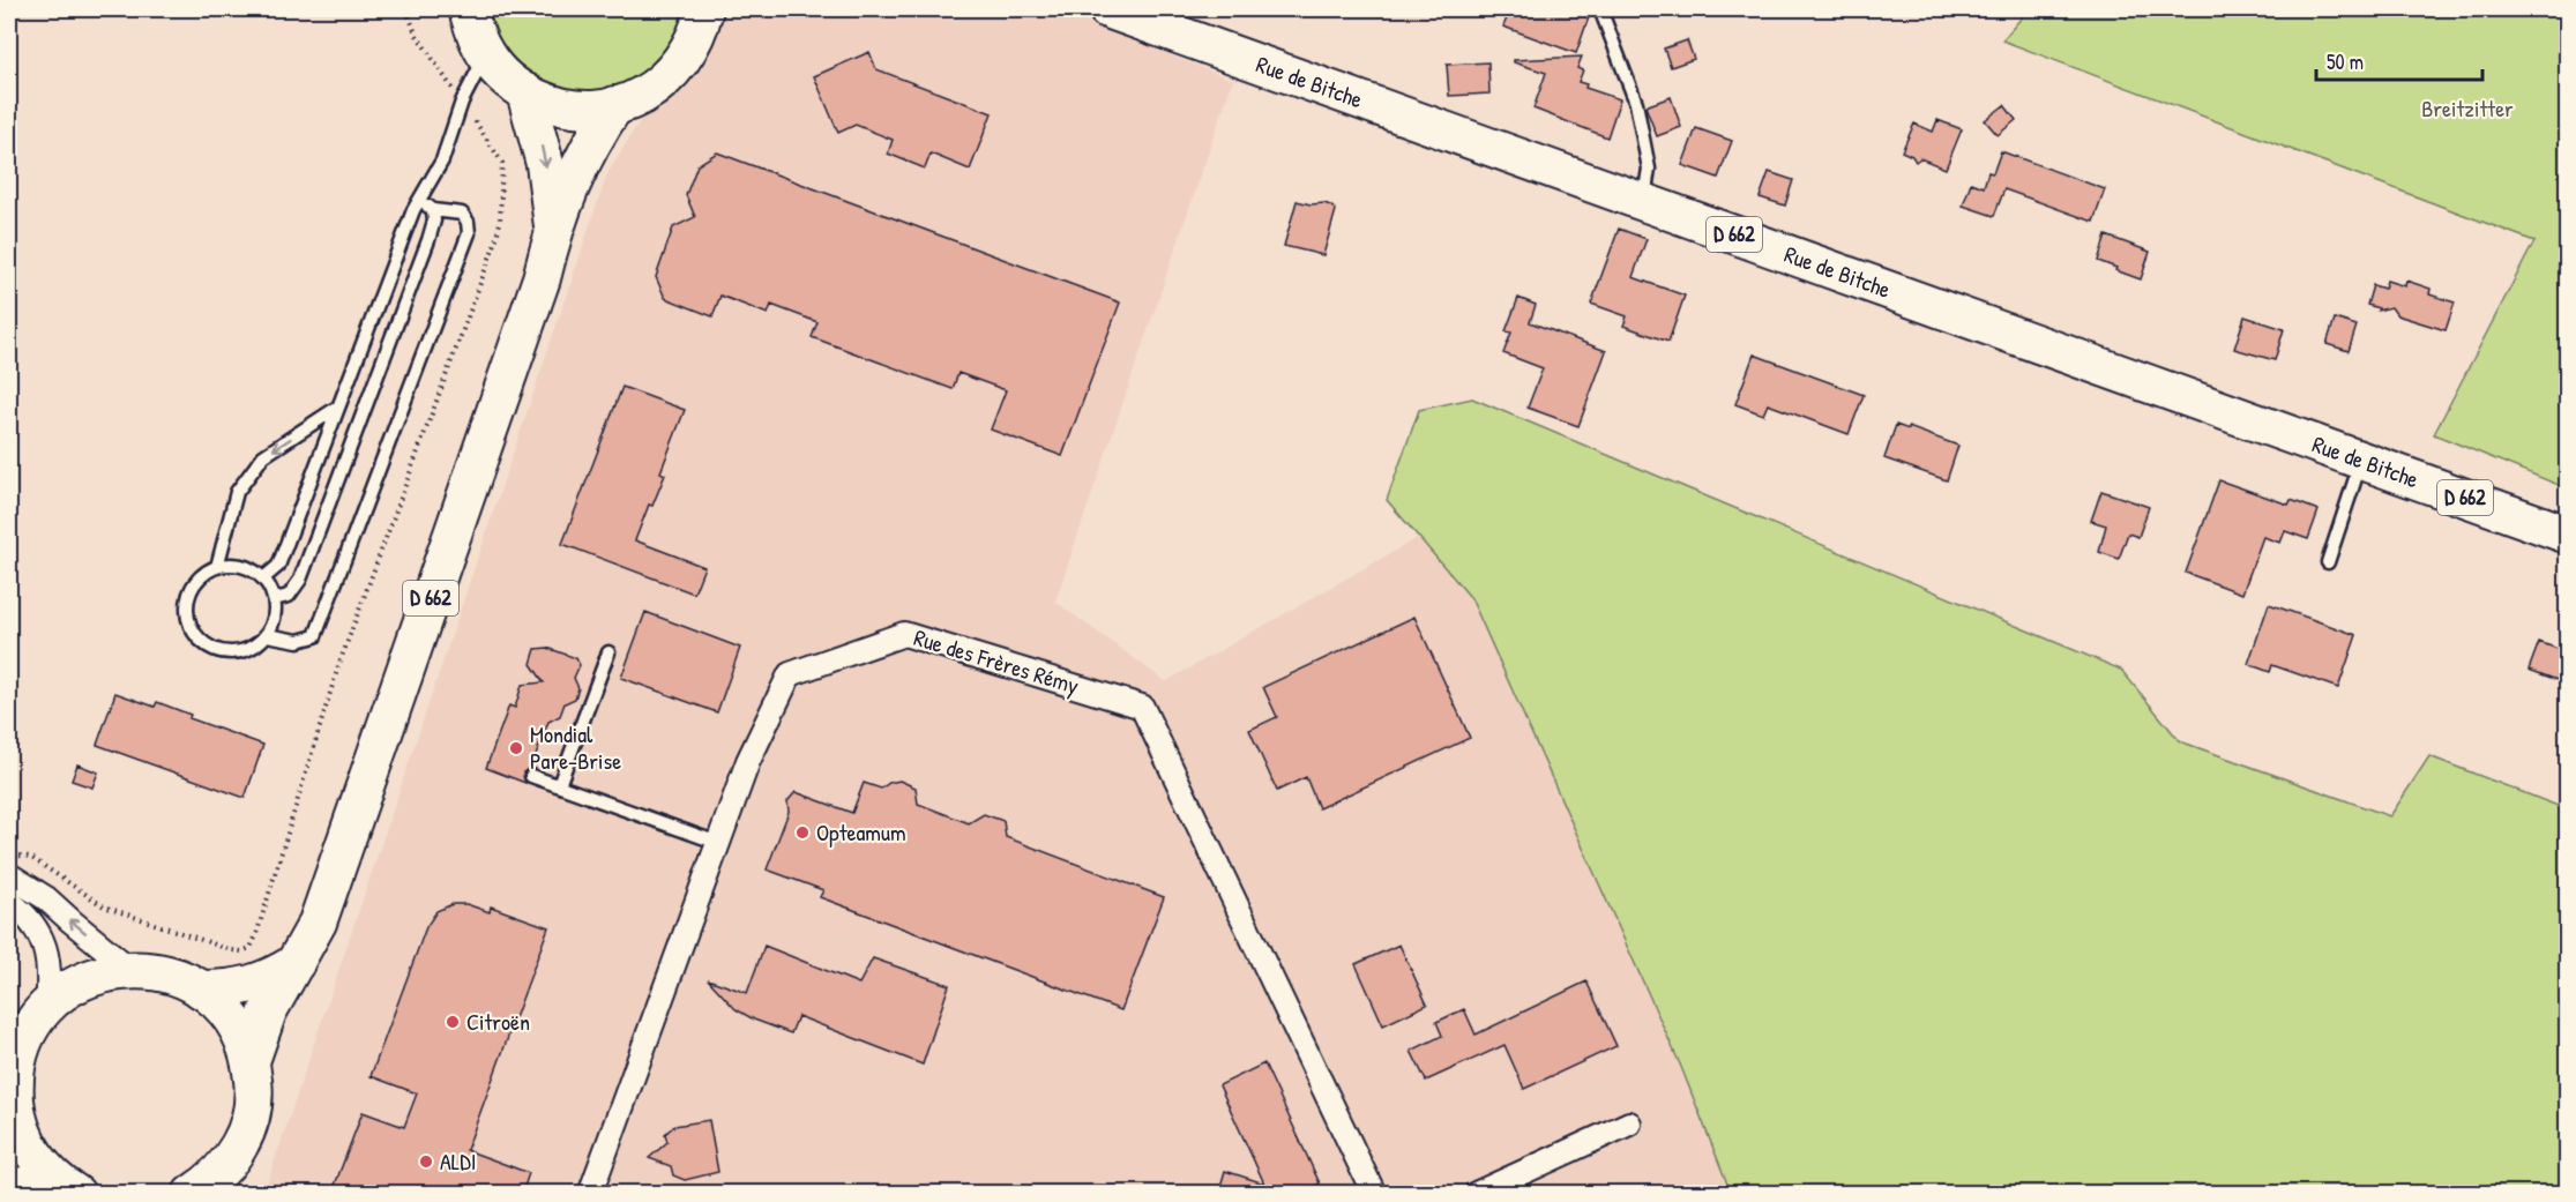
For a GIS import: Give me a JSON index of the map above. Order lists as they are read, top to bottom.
{
  "streets": {
    "main road": ["Rue de Bitche", "D 662"],
    "street": ["Rue des Frères Rémy"]
  },
  "parks": ["Breitzitter"],
  "places": [
    "Mondial Pare-Brise",
    "Opteamum",
    "Citroën",
    "ALDI"
  ],
  "scale_bar": "50 m"
}
